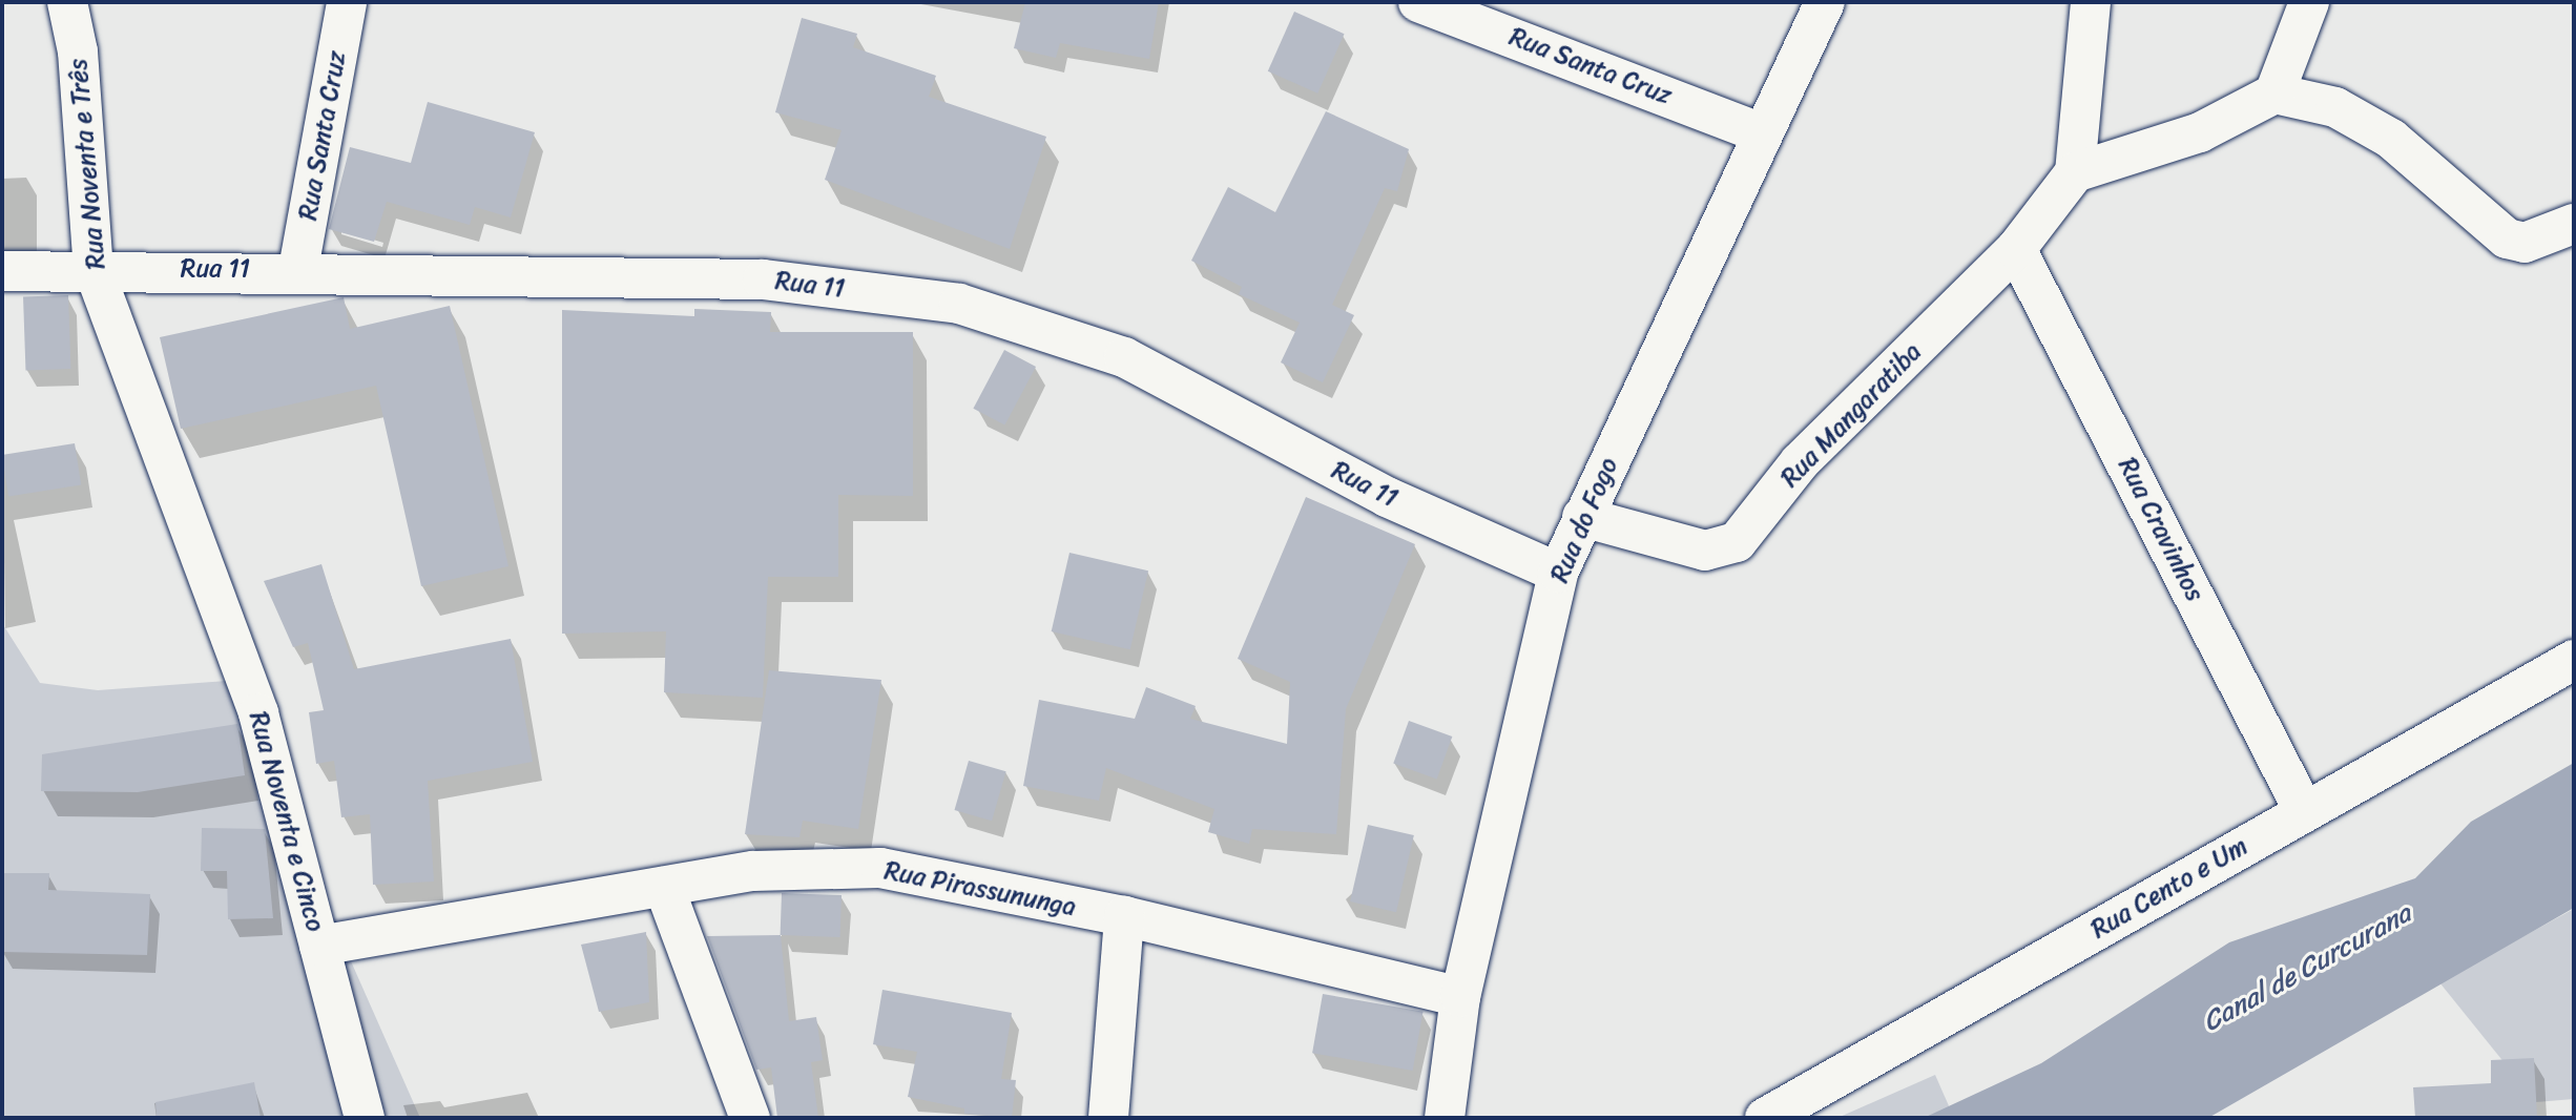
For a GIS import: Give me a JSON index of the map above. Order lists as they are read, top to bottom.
{
  "streets": {
    "street": [
      "Rua Santa Cruz",
      "Rua Noventa e Três",
      "Rua 11",
      "Rua Mangaratiba",
      "Rua do Fogo",
      "Rua Cravinhos",
      "Rua Noventa e Cinco",
      "Rua Cento e Um",
      "Rua Pirassununga"
    ]
  },
  "crossings": [
    ["Rua Santa Cruz", "Rua 11"],
    ["Rua Santa Cruz", "Rua do Fogo"],
    ["Rua Noventa e Três", "Rua 11"],
    ["Rua Noventa e Três", "Rua Noventa e Cinco"],
    ["Rua 11", "Rua do Fogo"],
    ["Rua Mangaratiba", "Rua do Fogo"],
    ["Rua Mangaratiba", "Rua Cravinhos"],
    ["Rua do Fogo", "Rua Pirassununga"],
    ["Rua Cravinhos", "Rua Cento e Um"],
    ["Rua Noventa e Cinco", "Rua Pirassununga"]
  ],
  "water": ["Canal de Curcurana"]
}
